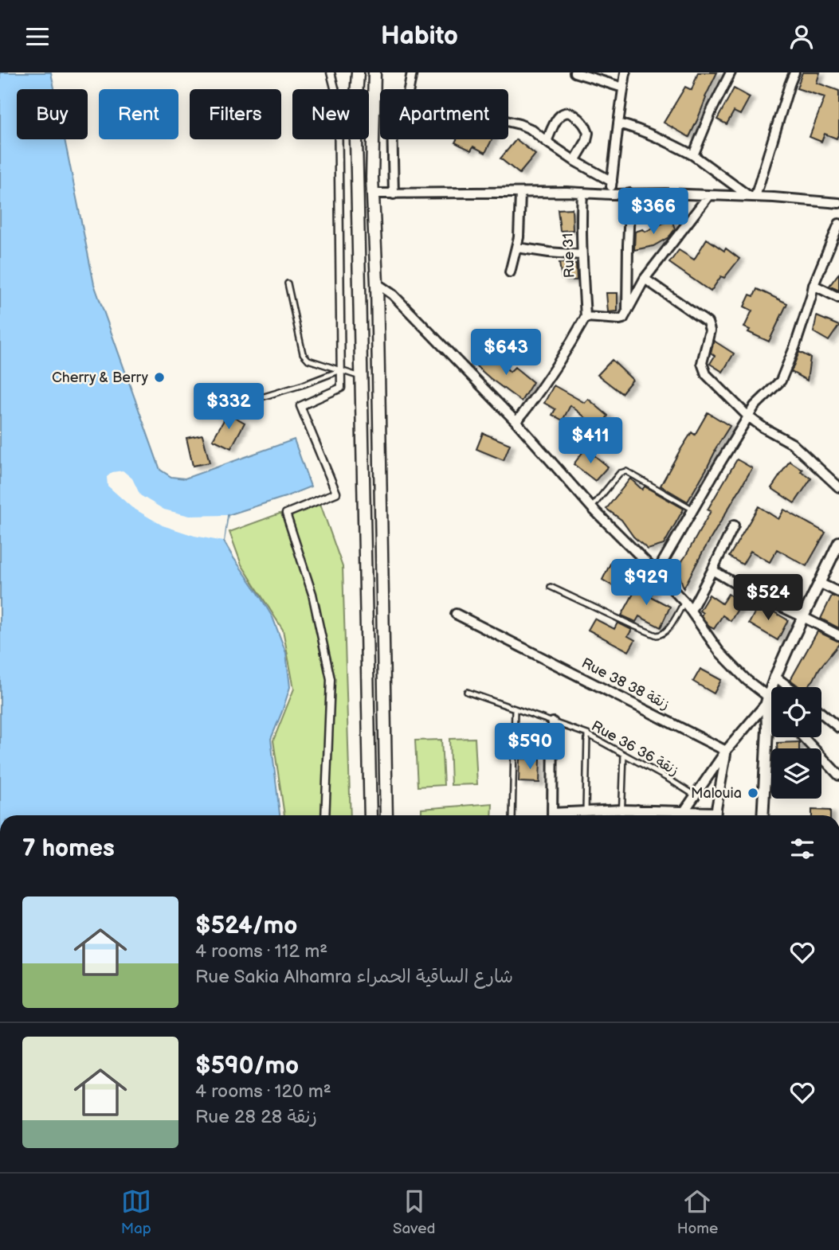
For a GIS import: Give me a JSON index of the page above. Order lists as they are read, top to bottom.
{
  "streets": {
    "street": ["Rue 31", "Rue 38 زنقة 38"],
    "lane": ["Rue 36 زنقة 36"]
  },
  "places": ["Cherry & Berry", "Malouia"],
  "page": {
    "header": "Habito",
    "chip": [
      "Buy",
      "Rent",
      "Filters",
      "New",
      "Apartment"
    ],
    "price": [
      "$366",
      "$643",
      "$332",
      "$411",
      "$929",
      "$524",
      "$590"
    ],
    "heading": "7 homes",
    "list": [
      {
        "name": "$524/mo",
        "note": "4 rooms · 112 m² · Rue Sakia Alhamra شارع الساقية الحمراء"
      },
      {
        "name": "$590/mo",
        "note": "4 rooms · 120 m² · Rue 28 زنقة 28"
      }
    ],
    "tabs": ["Map", "Saved", "Home"]
  }
}
